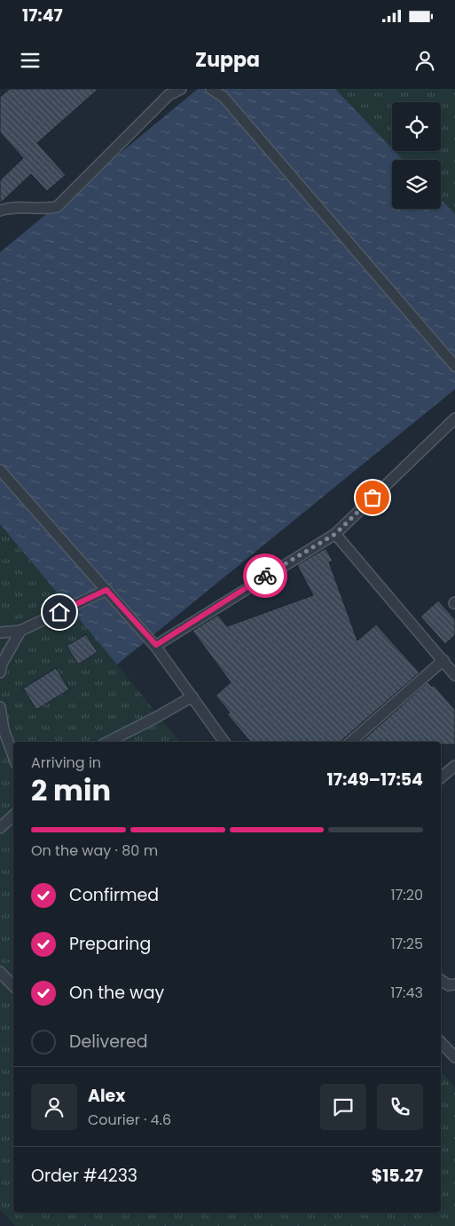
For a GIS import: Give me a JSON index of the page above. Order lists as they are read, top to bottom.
{
  "page": {
    "status": "17:47",
    "header": "Zuppa",
    "heading": ["2 min", "Arriving in", "17:49–17:54"],
    "panel": [
      "Alex",
      "Courier · 4.6",
      "Order #4233",
      "$15.27"
    ],
    "bar": "On the way · 80 m",
    "list": [
      ["Confirmed", "17:20"],
      ["Preparing", "17:25"],
      ["On the way", "17:43"],
      "Delivered"
    ]
  }
}
